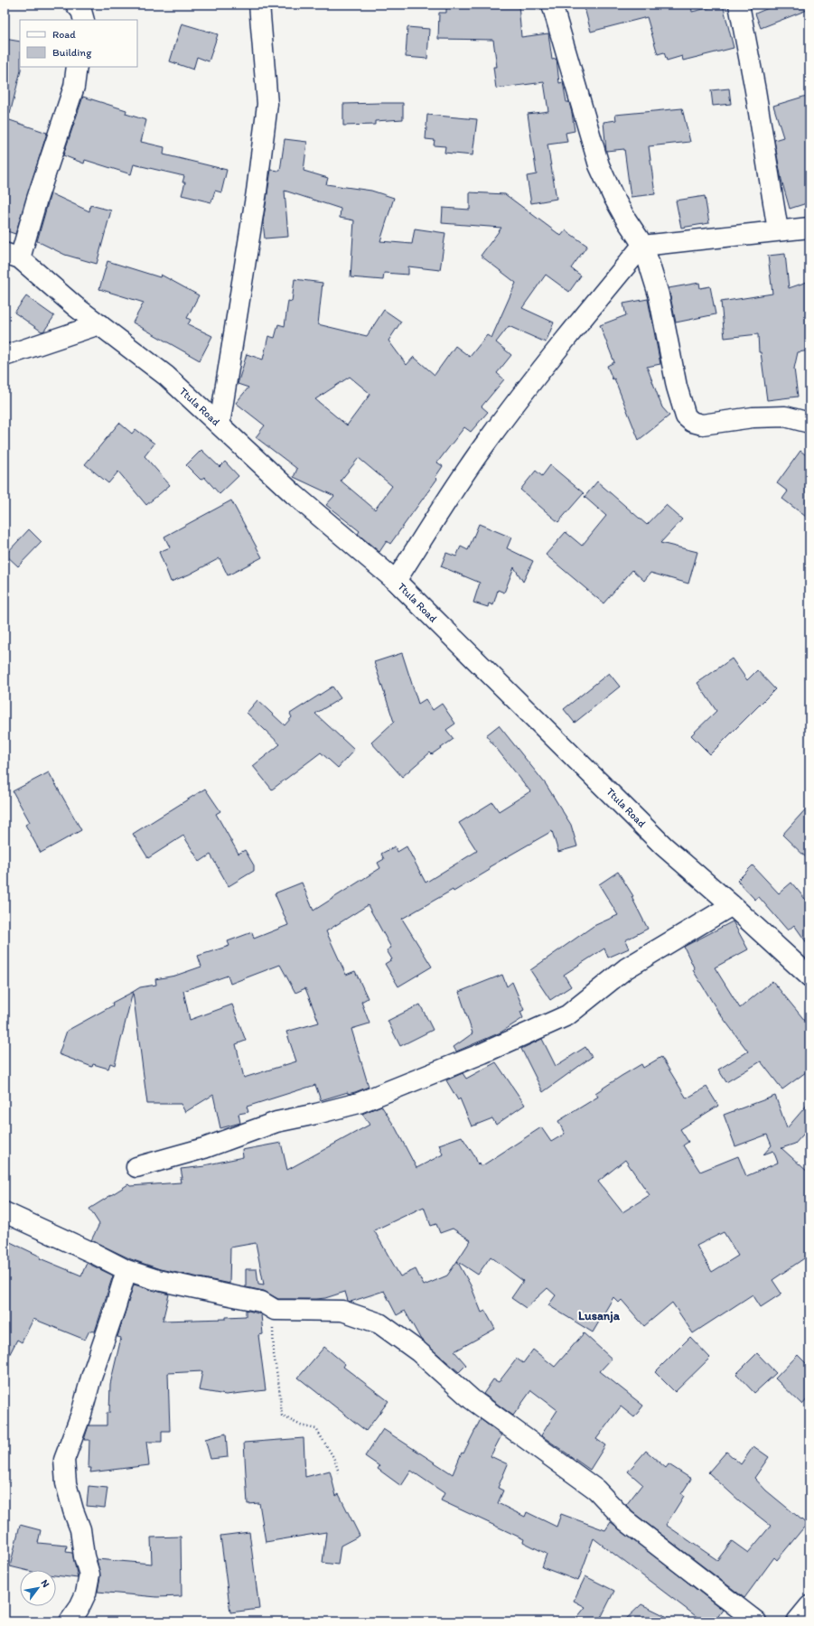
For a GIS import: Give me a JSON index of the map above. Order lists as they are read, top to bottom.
{
  "streets": {
    "street": ["Ttula Road"]
  },
  "districts": ["Lusanja"],
  "legend": ["Road", "Building"],
  "north": "top right"
}
